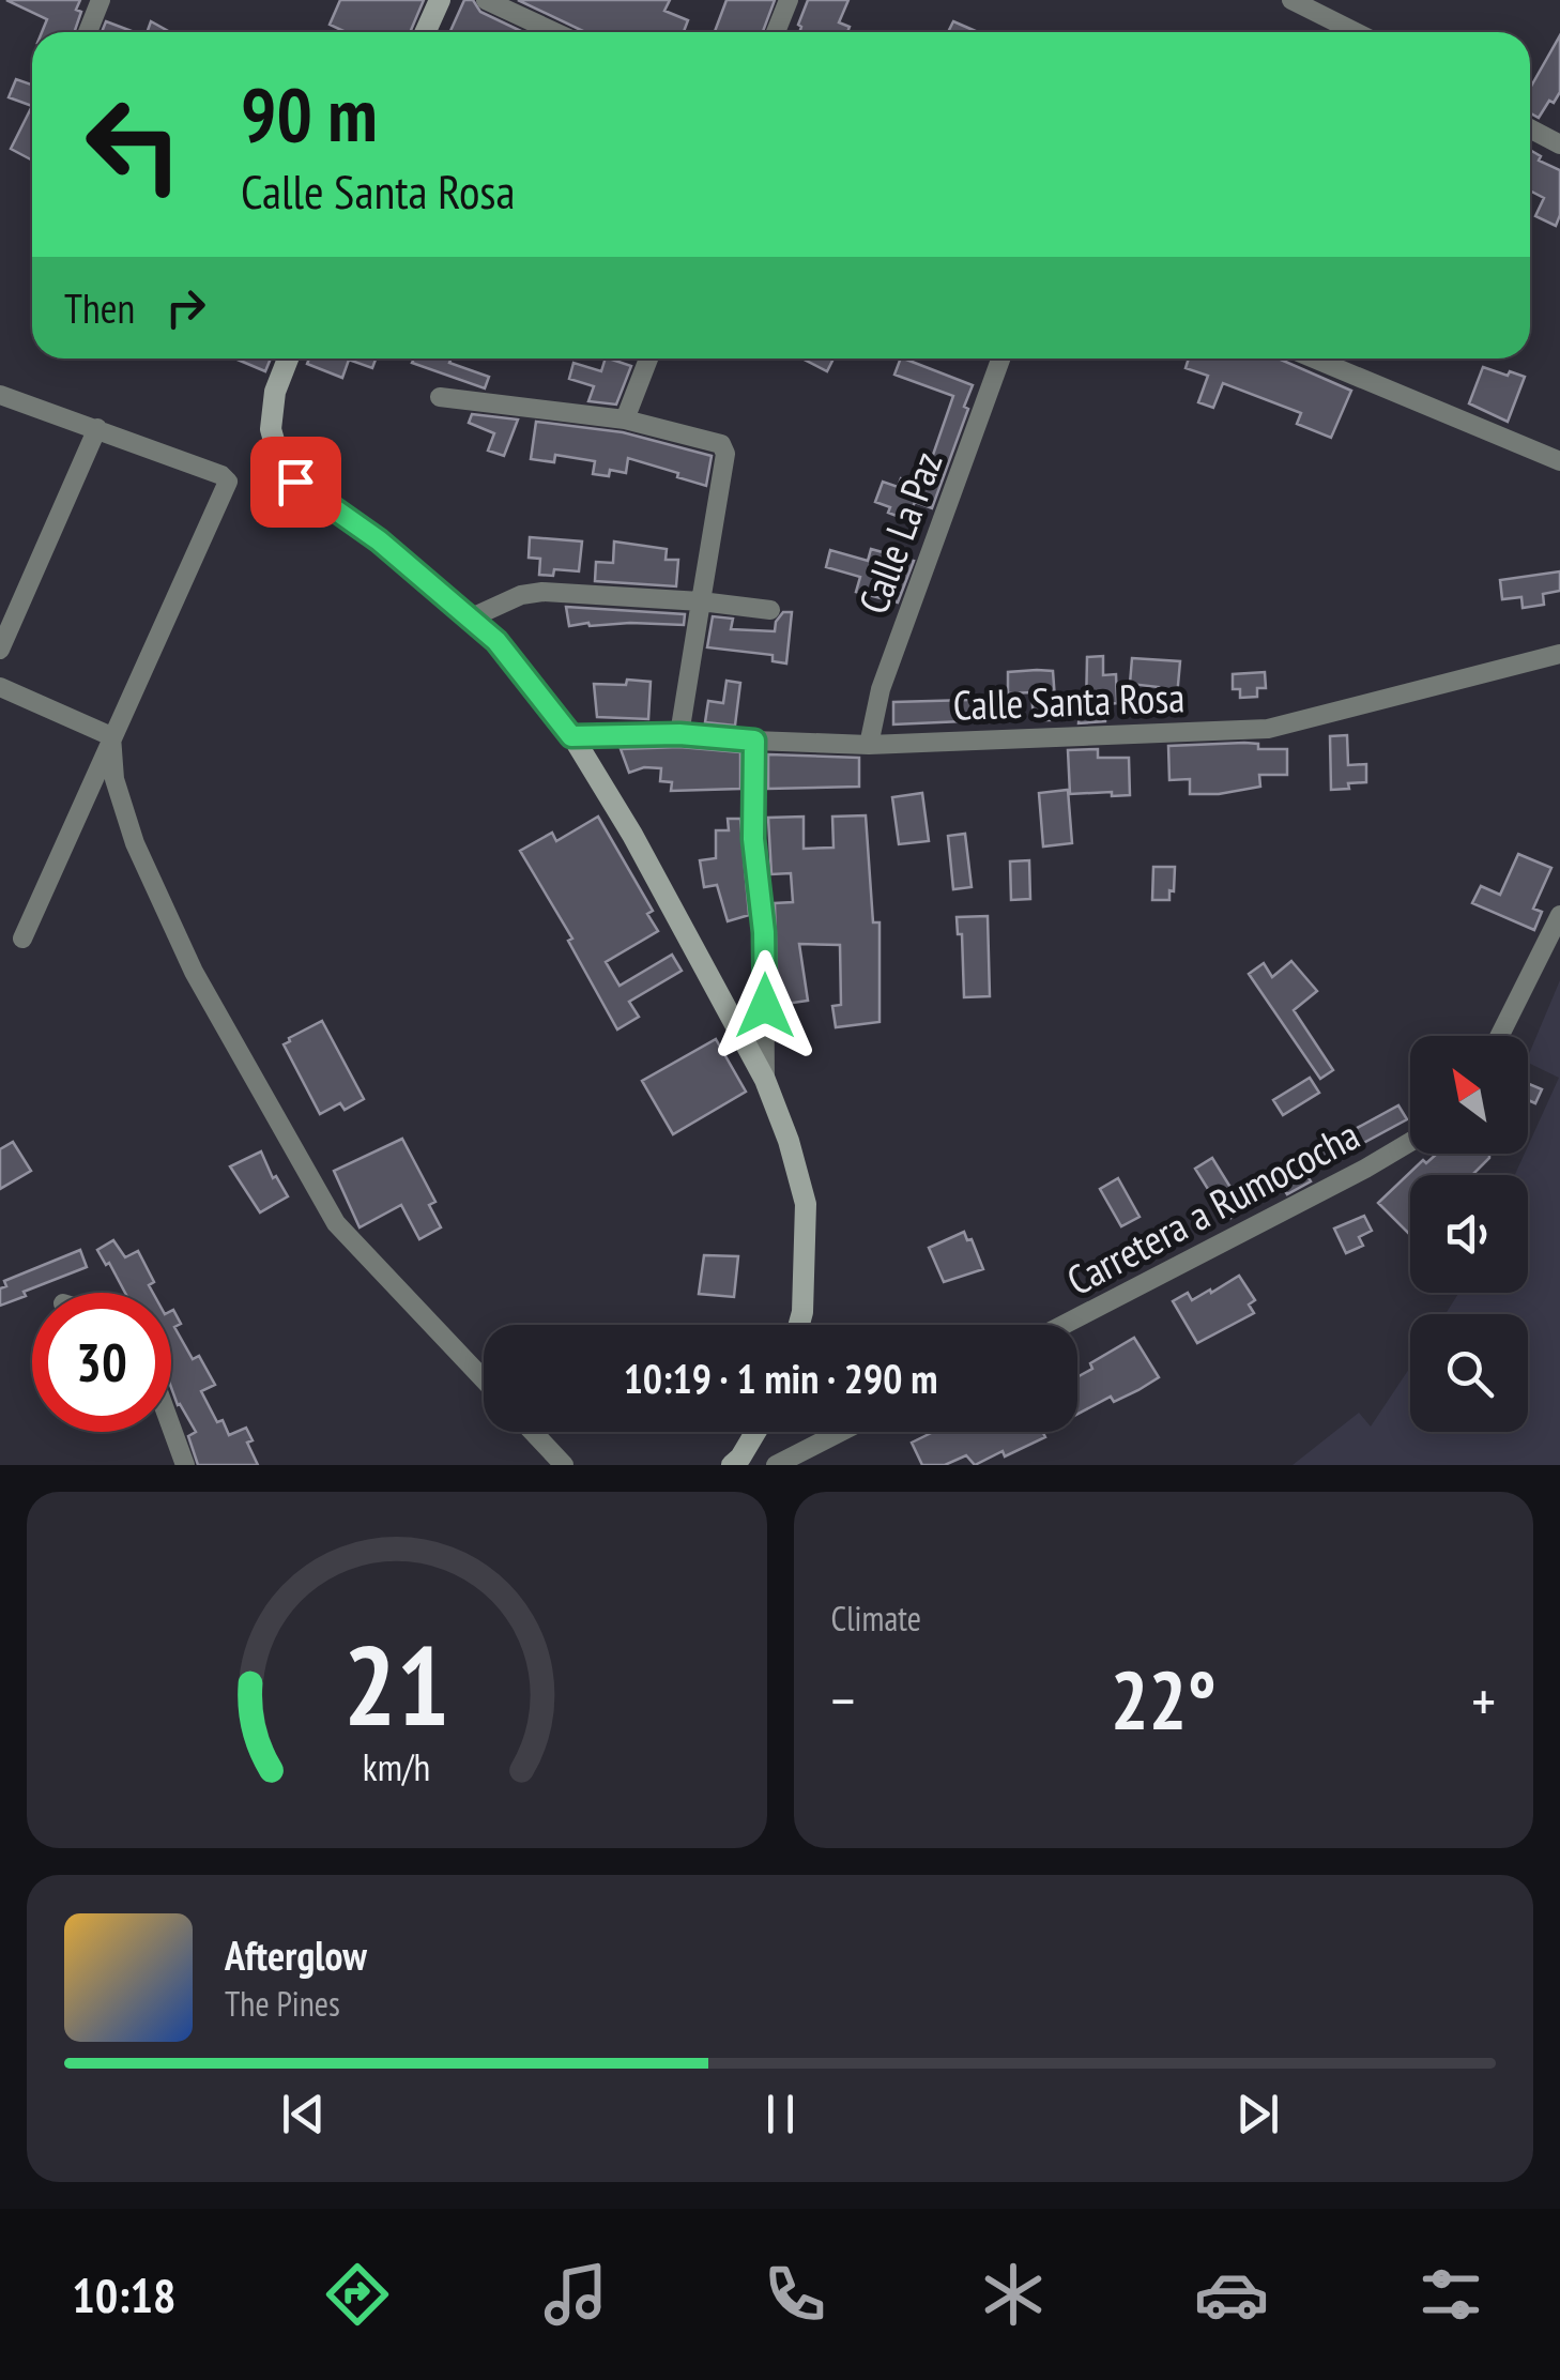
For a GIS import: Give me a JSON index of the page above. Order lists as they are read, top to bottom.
{
  "streets": {
    "street": ["Calle La Paz", "Calle Santa Rosa", "Carretera a Rumococha"]
  },
  "crossings": [
    ["Calle La Paz", "Calle Santa Rosa"]
  ],
  "north": "top left",
  "page": {
    "turn": ["90 m", "Calle Santa Rosa"],
    "then": "Then",
    "limit": "30",
    "trip": "10:19 · 1 min · 290 m",
    "tile": "Climate",
    "heat": ["−", "22°", "+"],
    "song": ["Afterglow", "The Pines"],
    "tabs": "10:18",
    "gauge": ["21", "km/h"]
  }
}
